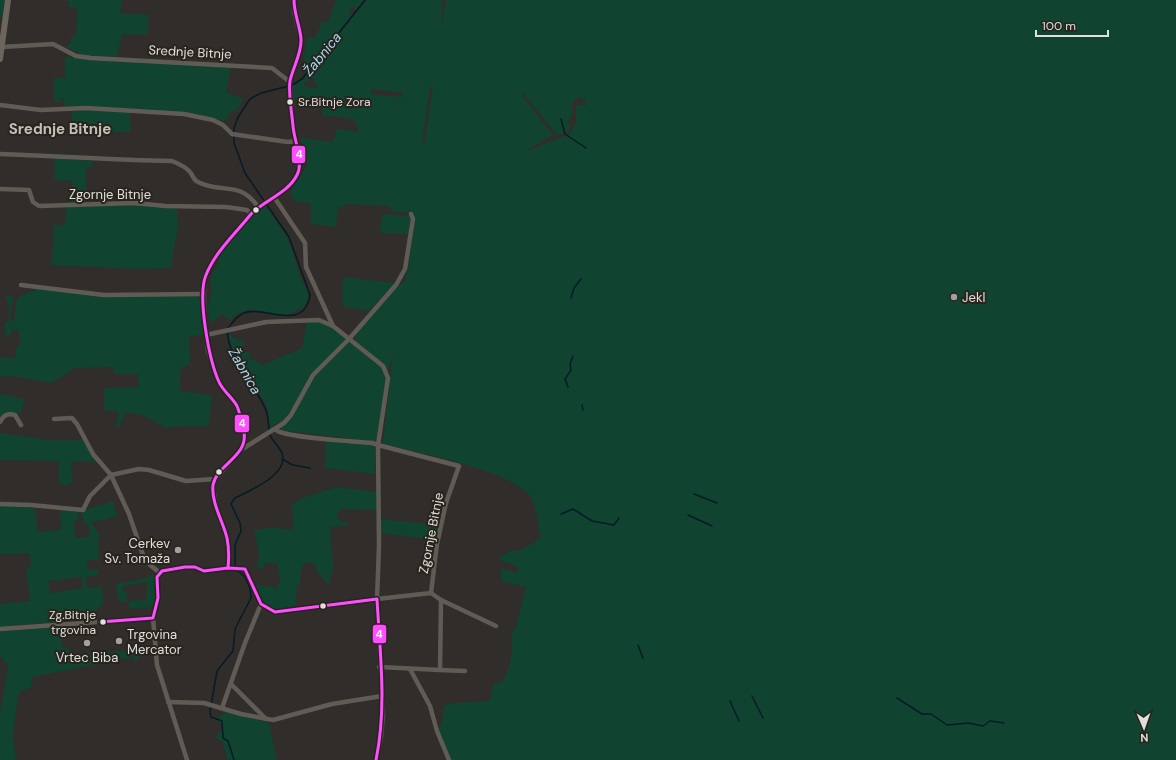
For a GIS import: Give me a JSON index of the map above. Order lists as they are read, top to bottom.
{
  "streets": {
    "street": ["Srednje Bitnje", "Zgornje Bitnje"]
  },
  "districts": ["Srednje Bitnje"],
  "water": ["Žabnica"],
  "places": [
    "Sr.Bitnje Zora",
    "Jekl",
    "Cerkev Sv. Tomaža",
    "Zg.Bitnje trgovina",
    "Trgovina Mercator",
    "Vrtec Biba"
  ],
  "lines": ["transit line 4"],
  "scale_bar": "100 m",
  "north": "bottom"
}
